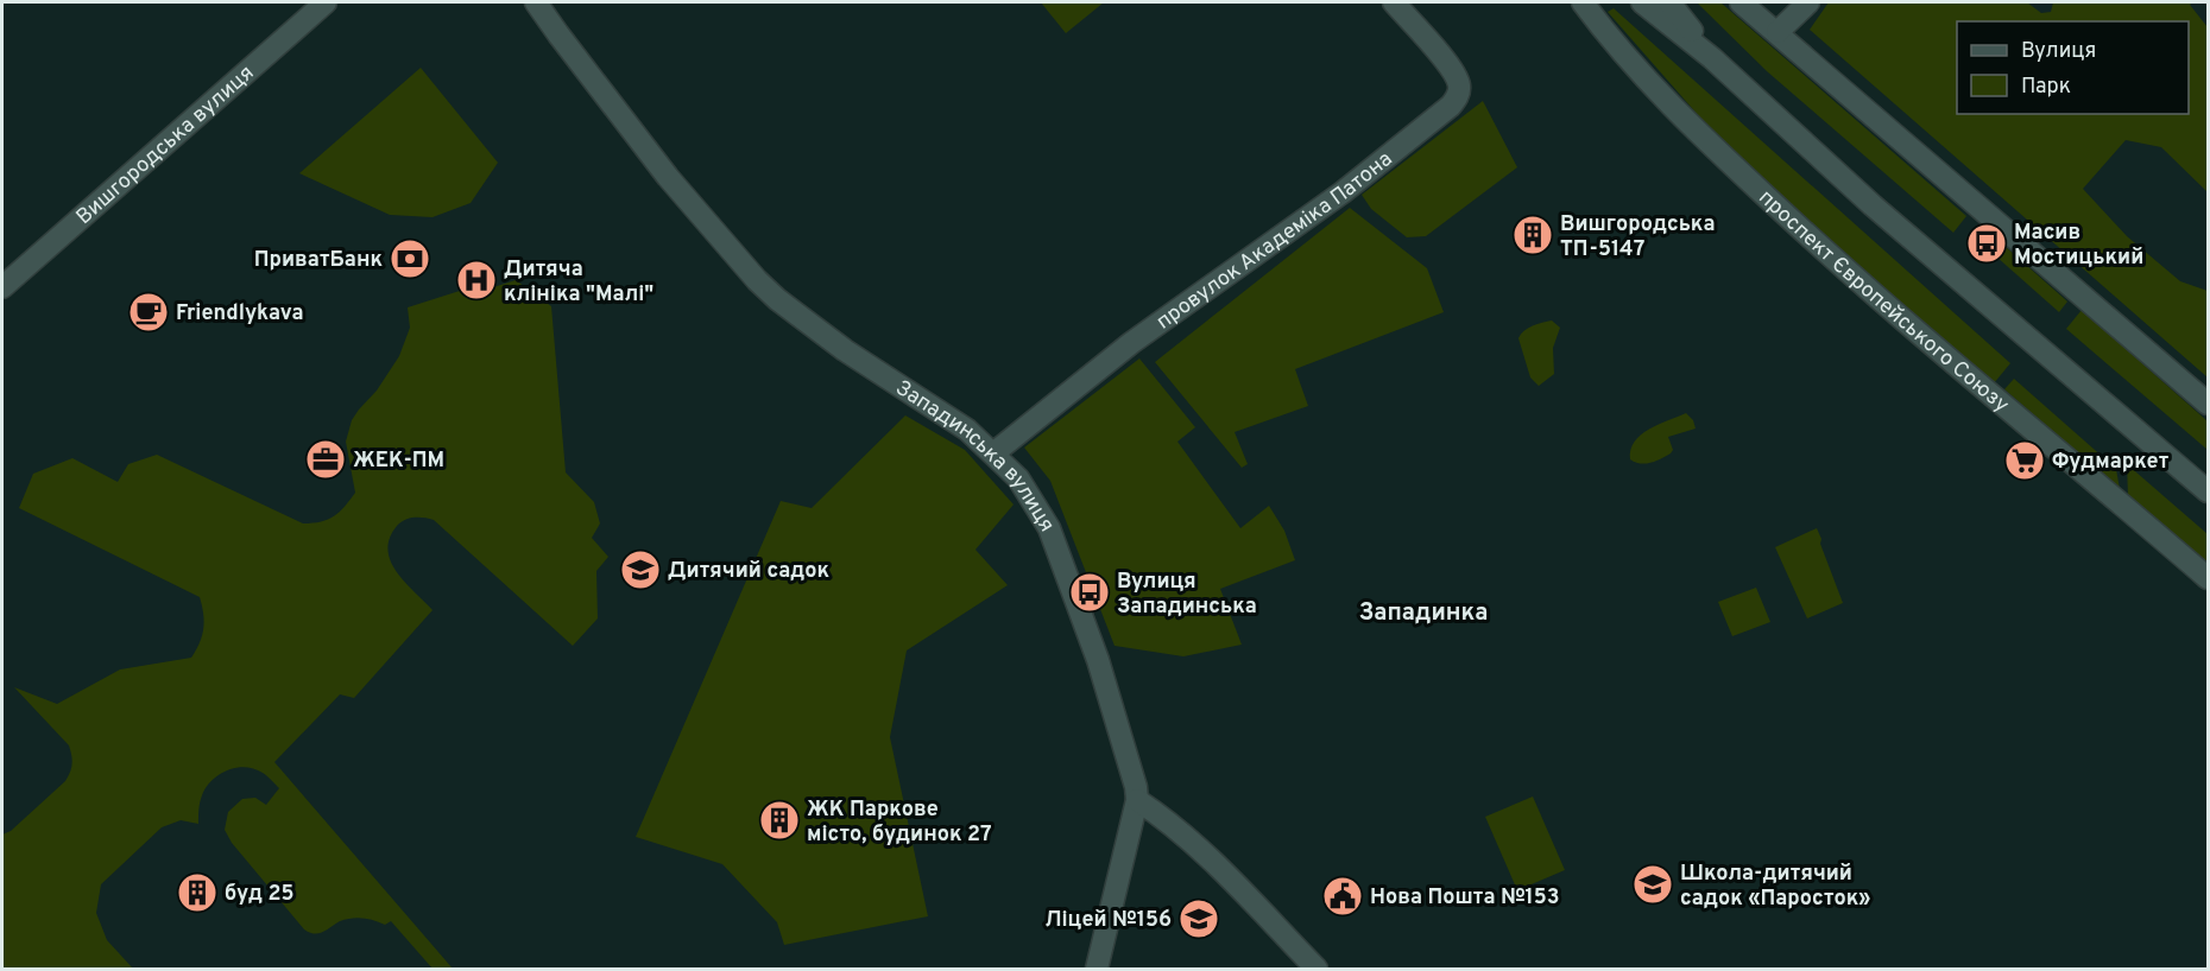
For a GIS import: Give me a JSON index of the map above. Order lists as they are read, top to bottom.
{
  "streets": {
    "street": [
      "Вишгородська вулиця",
      "провулок Академіка Патона",
      "проспект Європейського Союзу",
      "Западинська вулиця"
    ]
  },
  "crossings": [
    ["провулок Академіка Патона", "Западинська вулиця"]
  ],
  "districts": ["Западинка"],
  "places": {
    "building": ["Вишгородська ТП-5147", "ЖК Паркове місто, будинок 27", "буд 25"],
    "bus stop": ["Масив Мостицький", "Вулиця Западинська"],
    "bank": ["ПриватБанк"],
    "hospital": ["Дитяча клініка \"Малі\""],
    "cafe": ["Friendlykava"],
    "office": ["ЖЕК-ПМ"],
    "supermarket": ["Фудмаркет"],
    "school or university": ["Дитячий садок", "Школа-дитячий садок «Паросток»", "Ліцей №156"],
    "public building": ["Нова Пошта №153"]
  },
  "legend": ["Вулиця", "Парк"]
}
